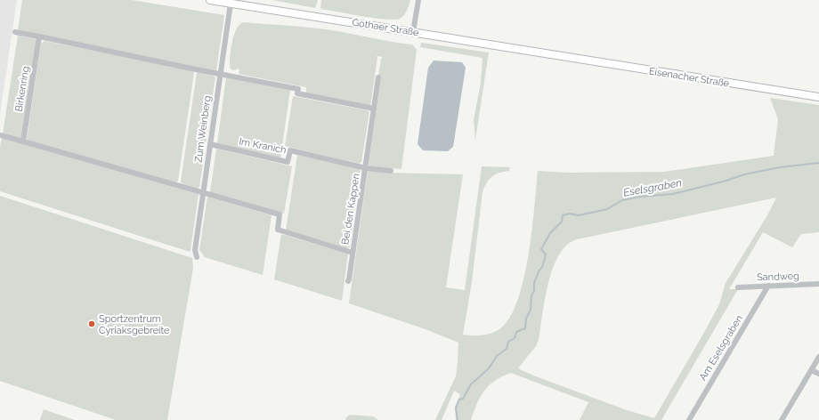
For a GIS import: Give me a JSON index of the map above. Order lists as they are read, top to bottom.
{
  "streets": {
    "main road": ["Gothaer Straße", "Eisenacher Straße"],
    "street": [
      "Birkenring",
      "Zum Weinberg",
      "Im Kranich",
      "Bei den Kappen",
      "Sandweg",
      "Am Eselsgraben"
    ]
  },
  "crossings": [
    ["Gothaer Straße", "Eisenacher Straße"],
    ["Gothaer Straße", "Zum Weinberg"],
    ["Zum Weinberg", "Im Kranich"],
    ["Zum Weinberg", "Bei den Kappen"],
    ["Im Kranich", "Bei den Kappen"],
    ["Sandweg", "Am Eselsgraben"]
  ],
  "water": ["Eselsgraben"],
  "places": ["Sportzentrum Cyriaksgebreite"]
}
